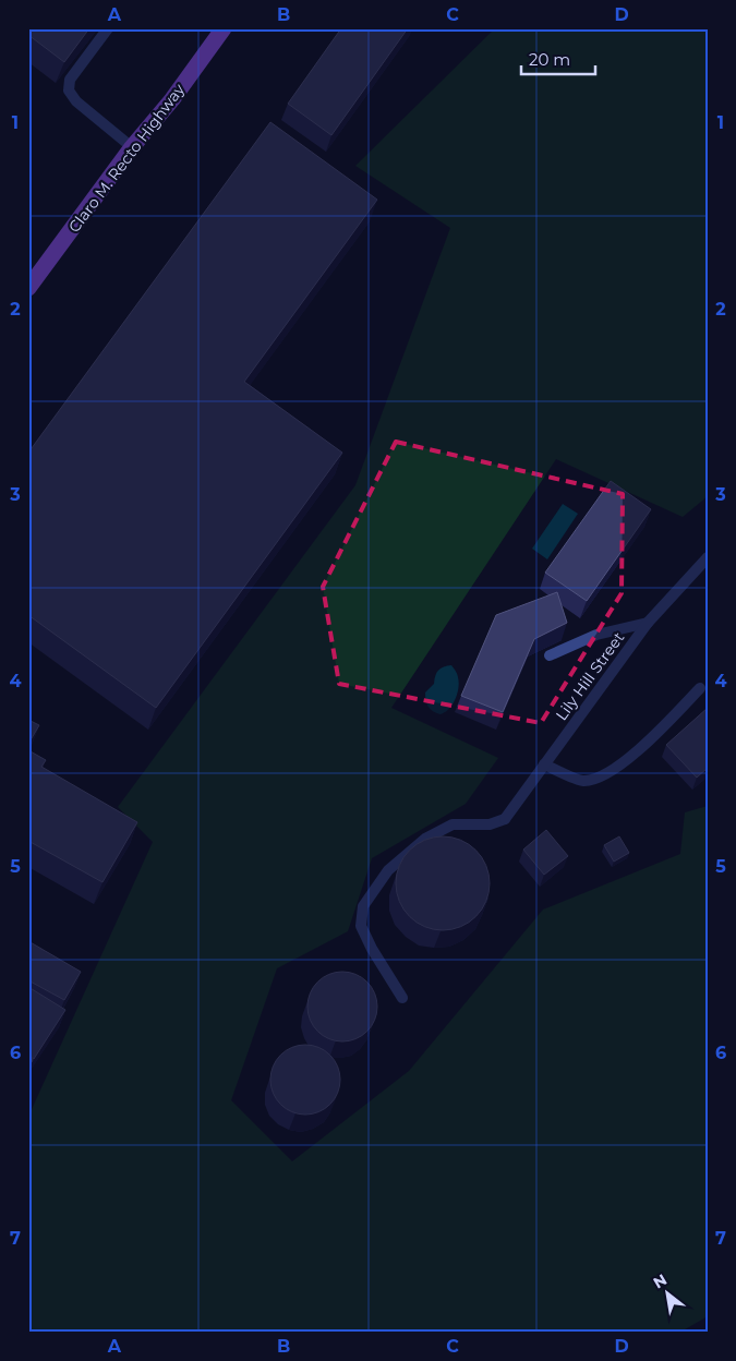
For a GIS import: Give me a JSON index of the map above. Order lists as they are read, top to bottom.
{
  "streets": {
    "main road": ["Claro M. Recto Highway"],
    "street": ["Lily Hill Street"]
  },
  "scale_bar": "20 m",
  "north": "top left",
  "grid": {
    "columns": [
      "A",
      "B",
      "C",
      "D"
    ],
    "rows": [
      "1",
      "2",
      "3",
      "4",
      "5",
      "6",
      "7"
    ]
  }
}
